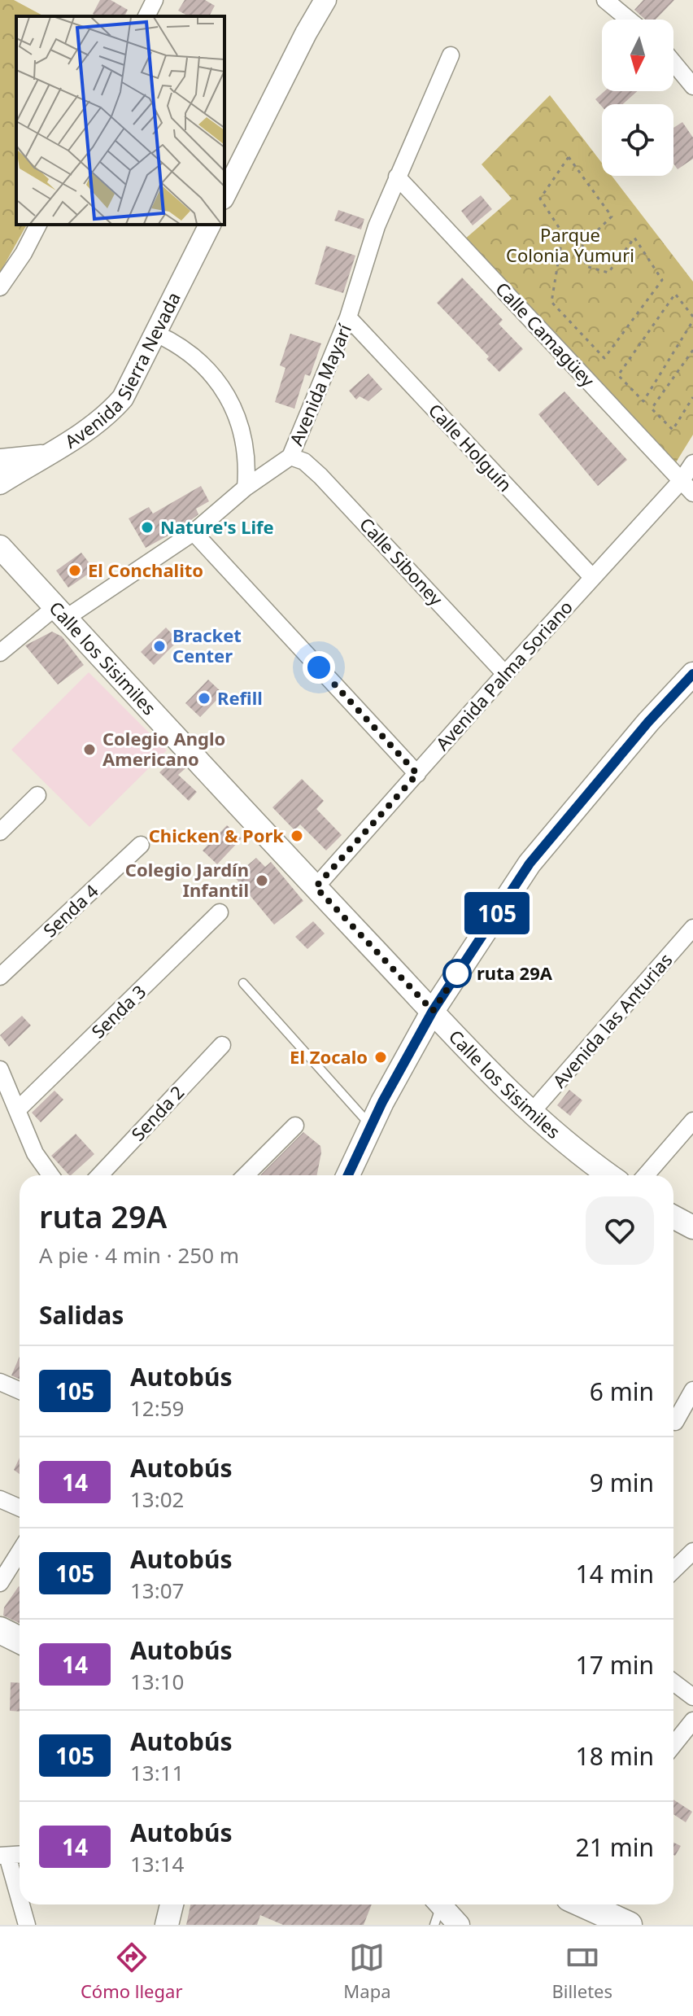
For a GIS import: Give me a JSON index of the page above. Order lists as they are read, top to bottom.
{
  "streets": {
    "main road": ["Calle los Sisimiles"],
    "street": [
      "Calle Camagüey",
      "Avenida Sierra Nevada",
      "Avenida Mayarí",
      "Calle Holguín",
      "Calle Siboney",
      "Avenida Palma Soriano",
      "Senda 4",
      "Senda 3",
      "Avenida las Anturias",
      "Senda 2"
    ]
  },
  "crossings": [
    ["Calle Camagüey", "Avenida Mayarí"],
    ["Calle Camagüey", "Avenida Palma Soriano"],
    ["Avenida Mayarí", "Calle Holguín"],
    ["Avenida Mayarí", "Calle Siboney"],
    ["Avenida Mayarí", "Calle los Sisimiles"],
    ["Calle Holguín", "Avenida Palma Soriano"],
    ["Calle Siboney", "Avenida Palma Soriano"],
    ["Calle los Sisimiles", "Avenida Palma Soriano"],
    ["Calle los Sisimiles", "Avenida las Anturias"]
  ],
  "parks": ["Parque Colonia Yumuri"],
  "places": [
    "Nature's Life",
    "El Conchalito",
    "Bracket Center",
    "Refill",
    "Colegio Anglo Americano",
    "Chicken & Pork",
    "Colegio Jardín Infantil",
    "ruta 29A",
    "El Zocalo"
  ],
  "lines": ["bus line 105"],
  "north": "bottom",
  "page": {
    "on_map": "105",
    "heading": [
      ["ruta 29A", "A pie · 4 min · 250 m"],
      "Salidas"
    ],
    "list": [
      {
        "mark": "105",
        "name": "Autobús",
        "note": "12:59",
        "value": "6 min"
      },
      {
        "mark": "14",
        "name": "Autobús",
        "note": "13:02",
        "value": "9 min"
      },
      {
        "mark": "105",
        "name": "Autobús",
        "note": "13:07",
        "value": "14 min"
      },
      {
        "mark": "14",
        "name": "Autobús",
        "note": "13:10",
        "value": "17 min"
      },
      {
        "mark": "105",
        "name": "Autobús",
        "note": "13:11",
        "value": "18 min"
      },
      {
        "mark": "14",
        "name": "Autobús",
        "note": "13:14",
        "value": "21 min"
      }
    ],
    "tabs": ["Cómo llegar", "Mapa", "Billetes"]
  }
}
